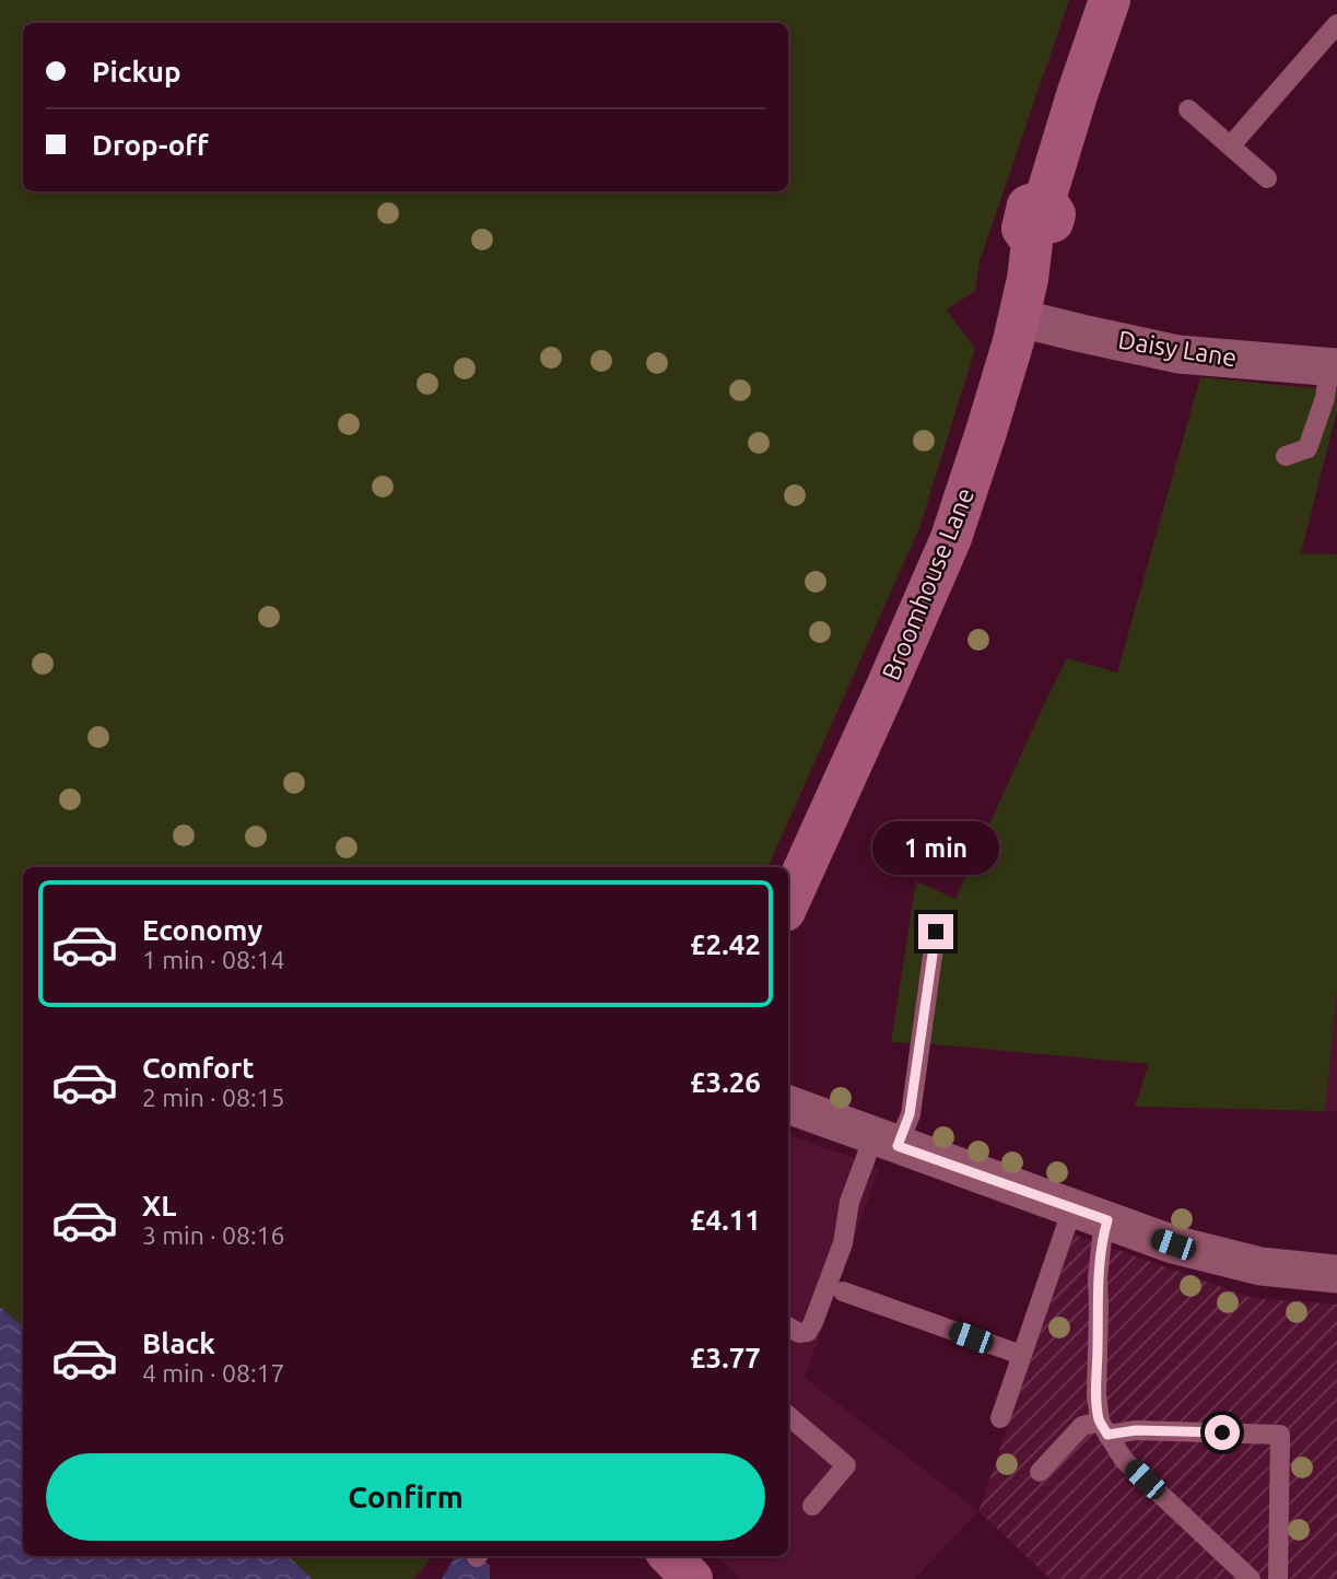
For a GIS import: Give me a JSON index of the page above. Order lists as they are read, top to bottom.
{
  "streets": {
    "street": ["Daisy Lane", "Broomhouse Lane"]
  },
  "crossings": [
    ["Daisy Lane", "Broomhouse Lane"]
  ],
  "page": {
    "banner": ["Pickup", "Drop-off"],
    "bubble": "1 min",
    "list": [
      {
        "name": "Economy",
        "note": "1 min · 08:14",
        "value": "£2.42"
      },
      {
        "name": "Comfort",
        "note": "2 min · 08:15",
        "value": "£3.26"
      },
      {
        "name": "XL",
        "note": "3 min · 08:16",
        "value": "£4.11"
      },
      {
        "name": "Black",
        "note": "4 min · 08:17",
        "value": "£3.77"
      }
    ],
    "buttons": "Confirm"
  }
}
